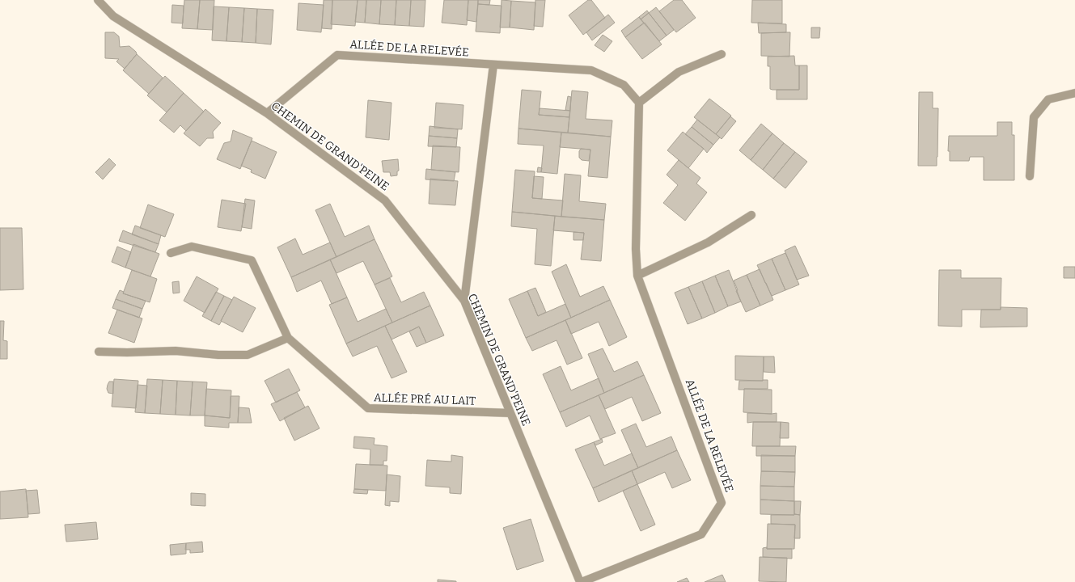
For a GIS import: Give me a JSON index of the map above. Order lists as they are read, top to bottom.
{
  "streets": {
    "street": ["ALLÉE DE LA RELEVÉE", "CHEMIN DE GRAND'PEINE", "ALLÉE PRÉ AU LAIT"]
  },
  "crossings": [
    ["ALLÉE DE LA RELEVÉE", "CHEMIN DE GRAND'PEINE"],
    ["CHEMIN DE GRAND'PEINE", "ALLÉE PRÉ AU LAIT"]
  ]
}
